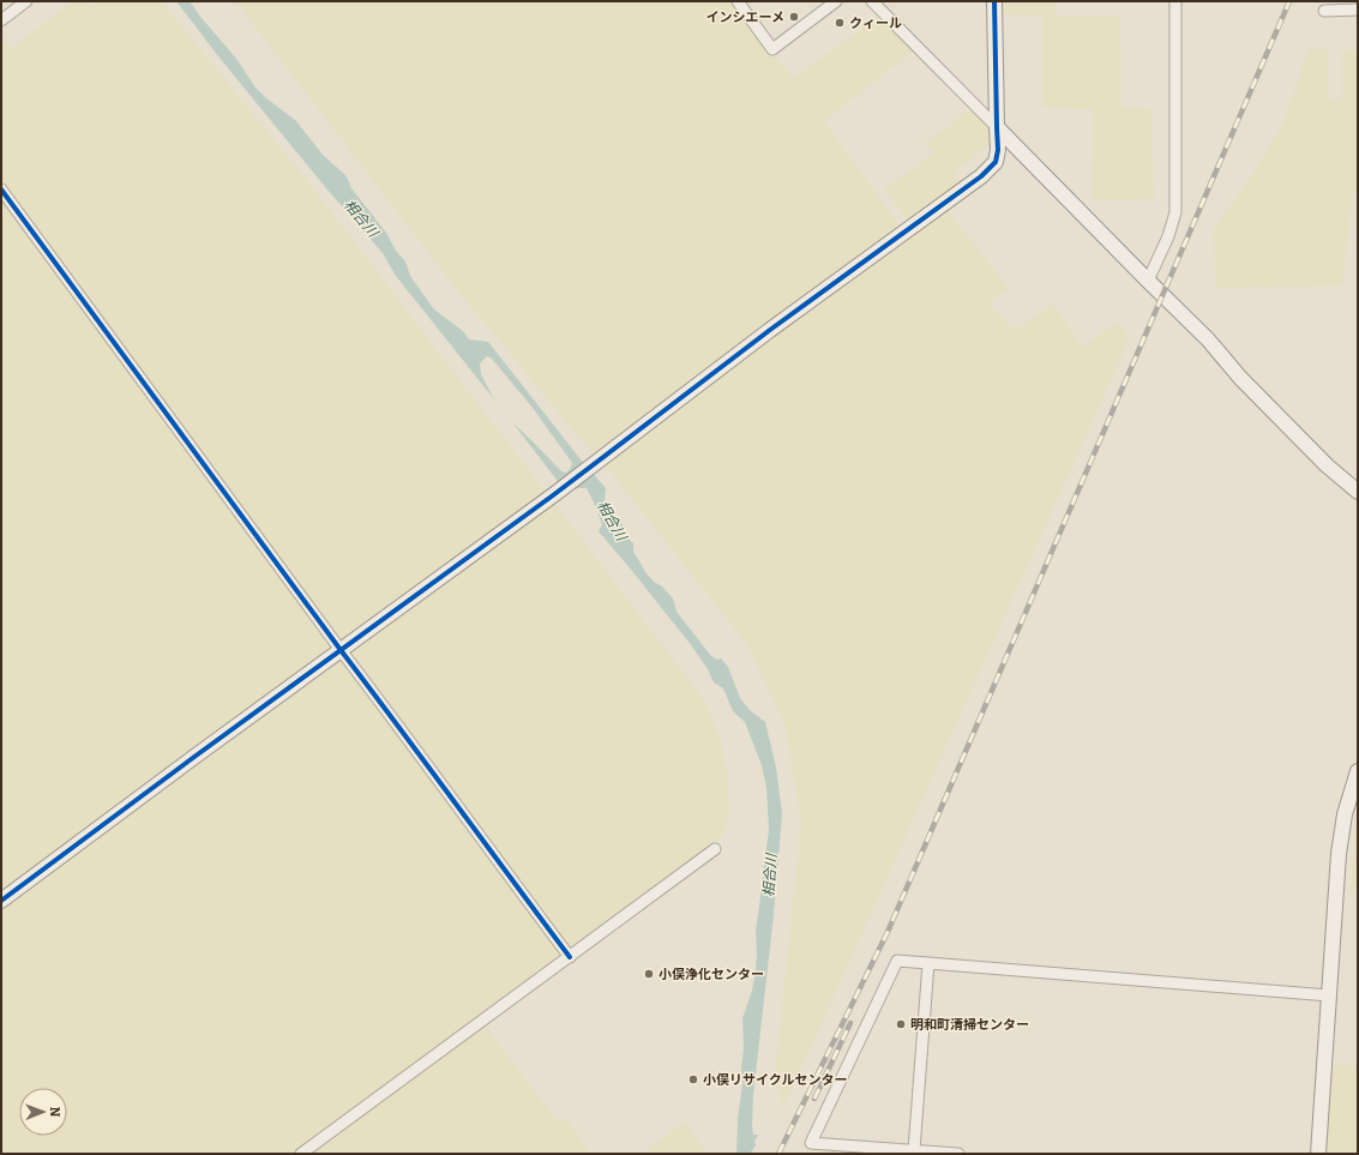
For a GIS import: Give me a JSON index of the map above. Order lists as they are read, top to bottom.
{
  "water": ["相合川"],
  "places": [
    "インシエーメ",
    "クィール",
    "小俣浄化センター",
    "明和町清掃センター",
    "小俣リサイクルセンター"
  ],
  "north": "right"
}
